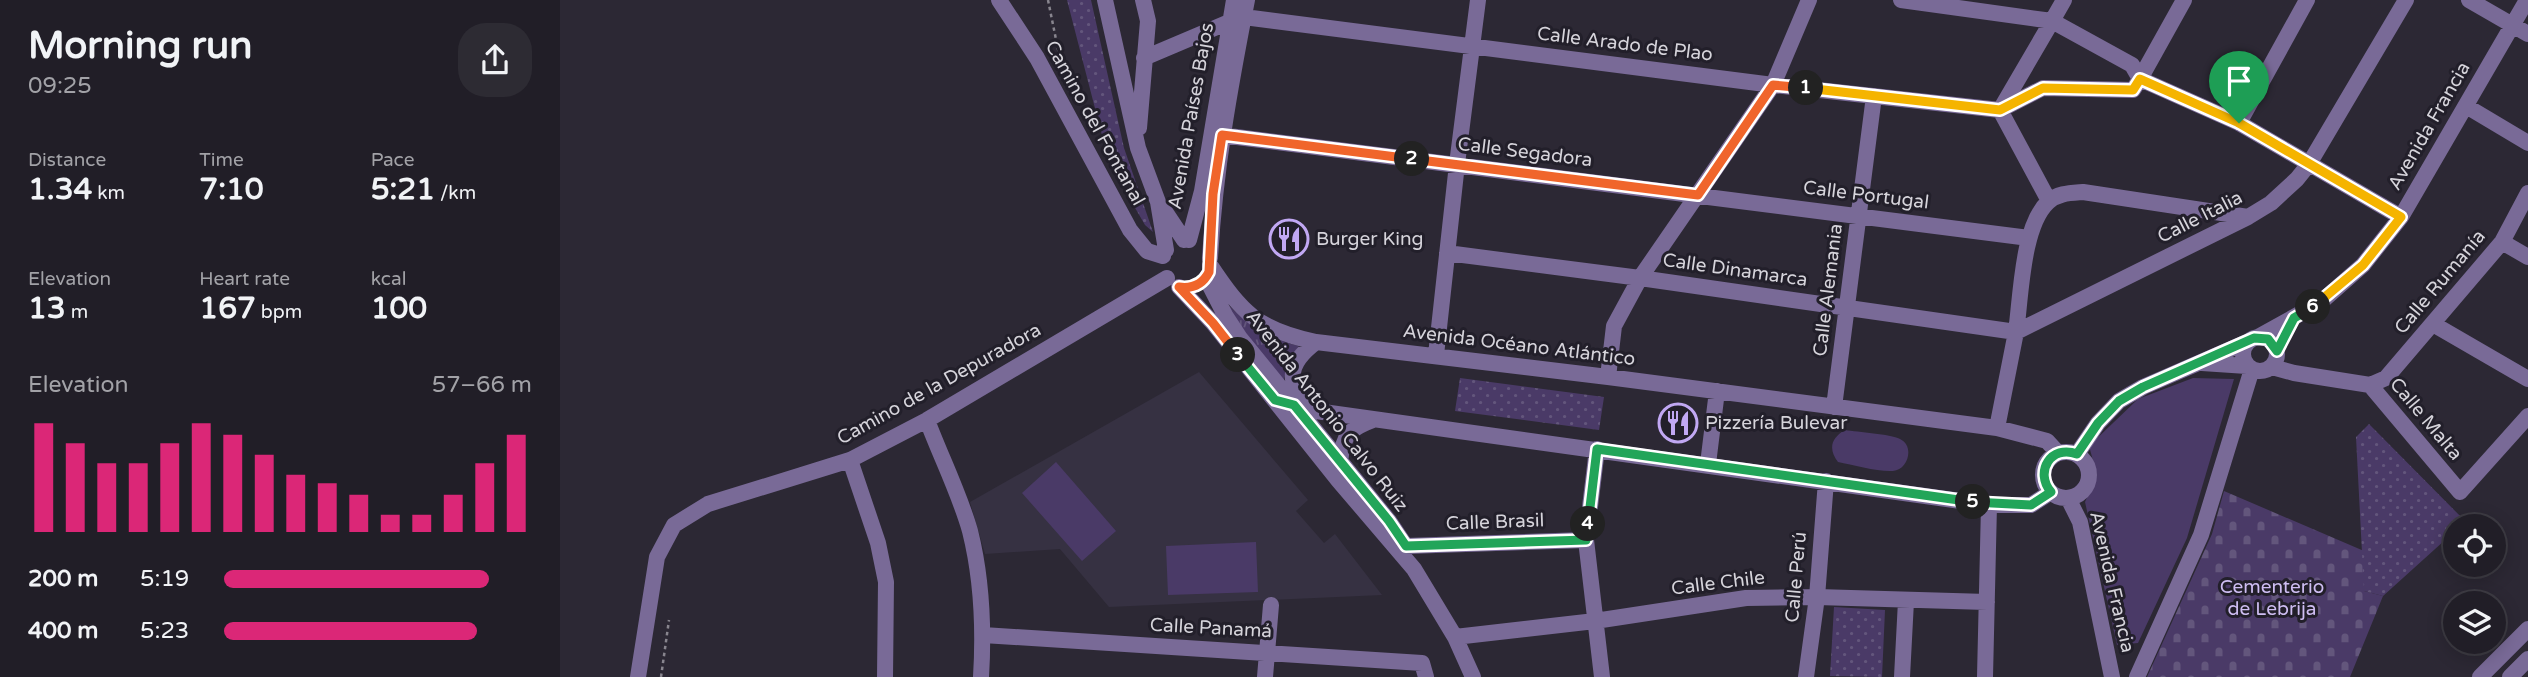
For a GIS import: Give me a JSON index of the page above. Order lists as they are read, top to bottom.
{
  "streets": {
    "street": [
      "Calle Arado de Plao",
      "Avenida Países Bajos",
      "Camino del Fontanal",
      "Avenida Francia",
      "Calle Segadora",
      "Calle Portugal",
      "Calle Italia",
      "Calle Dinamarca",
      "Calle Rumanía",
      "Calle Alemania",
      "Avenida Océano Atlántico",
      "Camino de la Depuradora",
      "Avenida Antonio Calvo Ruiz",
      "Calle Malta",
      "Calle Brasil",
      "Calle Perú",
      "Calle Chile",
      "Calle Panamá"
    ]
  },
  "crossings": [
    ["Calle Arado de Plao", "Avenida Países Bajos"],
    ["Calle Arado de Plao", "Calle Alemania"],
    ["Avenida Países Bajos", "Camino del Fontanal"],
    ["Avenida Países Bajos", "Calle Segadora"],
    ["Avenida Países Bajos", "Avenida Océano Atlántico"],
    ["Avenida Países Bajos", "Camino de la Depuradora"],
    ["Avenida Países Bajos", "Avenida Antonio Calvo Ruiz"],
    ["Camino del Fontanal", "Avenida Océano Atlántico"],
    ["Camino del Fontanal", "Camino de la Depuradora"],
    ["Camino del Fontanal", "Avenida Antonio Calvo Ruiz"],
    ["Avenida Francia", "Avenida Océano Atlántico"],
    ["Avenida Francia", "Calle Malta"],
    ["Calle Segadora", "Calle Portugal"],
    ["Calle Portugal", "Calle Alemania"],
    ["Calle Italia", "Calle Dinamarca"],
    ["Calle Dinamarca", "Calle Alemania"],
    ["Calle Rumanía", "Calle Malta"],
    ["Calle Alemania", "Avenida Océano Atlántico"],
    ["Avenida Océano Atlántico", "Camino de la Depuradora"],
    ["Avenida Océano Atlántico", "Avenida Antonio Calvo Ruiz"],
    ["Camino de la Depuradora", "Avenida Antonio Calvo Ruiz"],
    ["Avenida Antonio Calvo Ruiz", "Calle Brasil"],
    ["Avenida Antonio Calvo Ruiz", "Calle Chile"],
    ["Calle Perú", "Calle Chile"]
  ],
  "parks": ["Cementerio de Lebrija"],
  "places": {
    "restaurant": ["Burger King", "Pizzería Bulevar"]
  },
  "page": {
    "heading": ["Morning run", "09:25"],
    "pins": [
      "1",
      "2",
      "6",
      "3",
      "5",
      "4"
    ],
    "stats": [
      ["Distance", "1.34 km"],
      ["Time", "7:10"],
      ["Pace", "5:21 /km"],
      ["Elevation", "13 m"],
      ["Heart rate", "167 bpm"],
      ["kcal", "100"]
    ],
    "chart": ["Elevation", "57–66 m"],
    "list": [
      {
        "name": "200 m",
        "note": "5:19"
      },
      {
        "name": "400 m",
        "note": "5:23"
      }
    ]
  }
}
